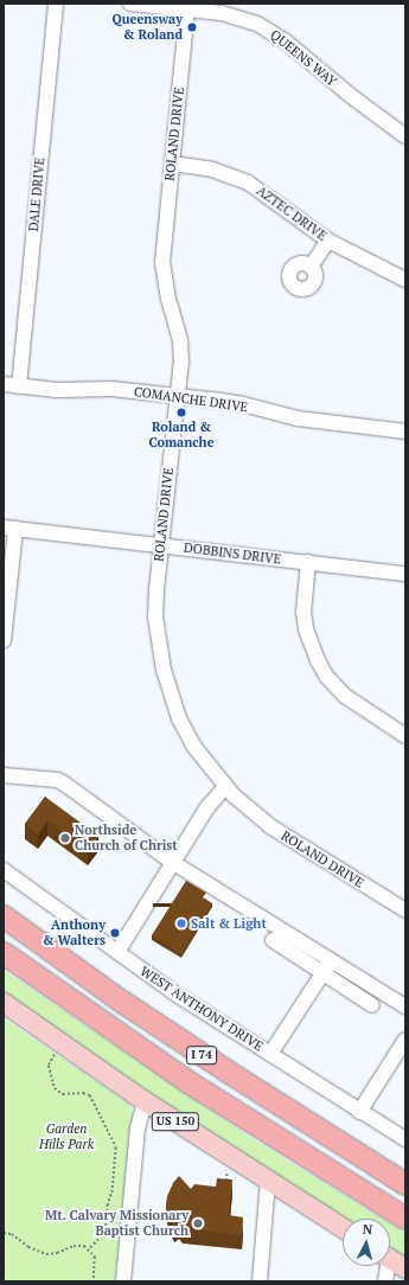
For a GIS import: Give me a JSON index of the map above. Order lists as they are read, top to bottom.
{
  "streets": {
    "highway": ["I 74"],
    "main road": ["US 150"],
    "street": [
      "QUEENS WAY",
      "ROLAND DRIVE",
      "DALE DRIVE",
      "AZTEC DRIVE",
      "COMANCHE DRIVE",
      "DOBBINS DRIVE",
      "WEST ANTHONY DRIVE"
    ]
  },
  "crossings": [
    ["QUEENS WAY", "ROLAND DRIVE"],
    ["ROLAND DRIVE", "AZTEC DRIVE"],
    ["ROLAND DRIVE", "COMANCHE DRIVE"],
    ["ROLAND DRIVE", "DOBBINS DRIVE"],
    ["DALE DRIVE", "COMANCHE DRIVE"]
  ],
  "parks": ["Garden Hills Park"],
  "places": [
    "Queensway & Roland",
    "Roland & Comanche",
    "Northside Church of Christ",
    "Salt & Light",
    "Anthony & Walters",
    "Mt. Calvary Missionary Baptist Church"
  ],
  "north": "top"
}
